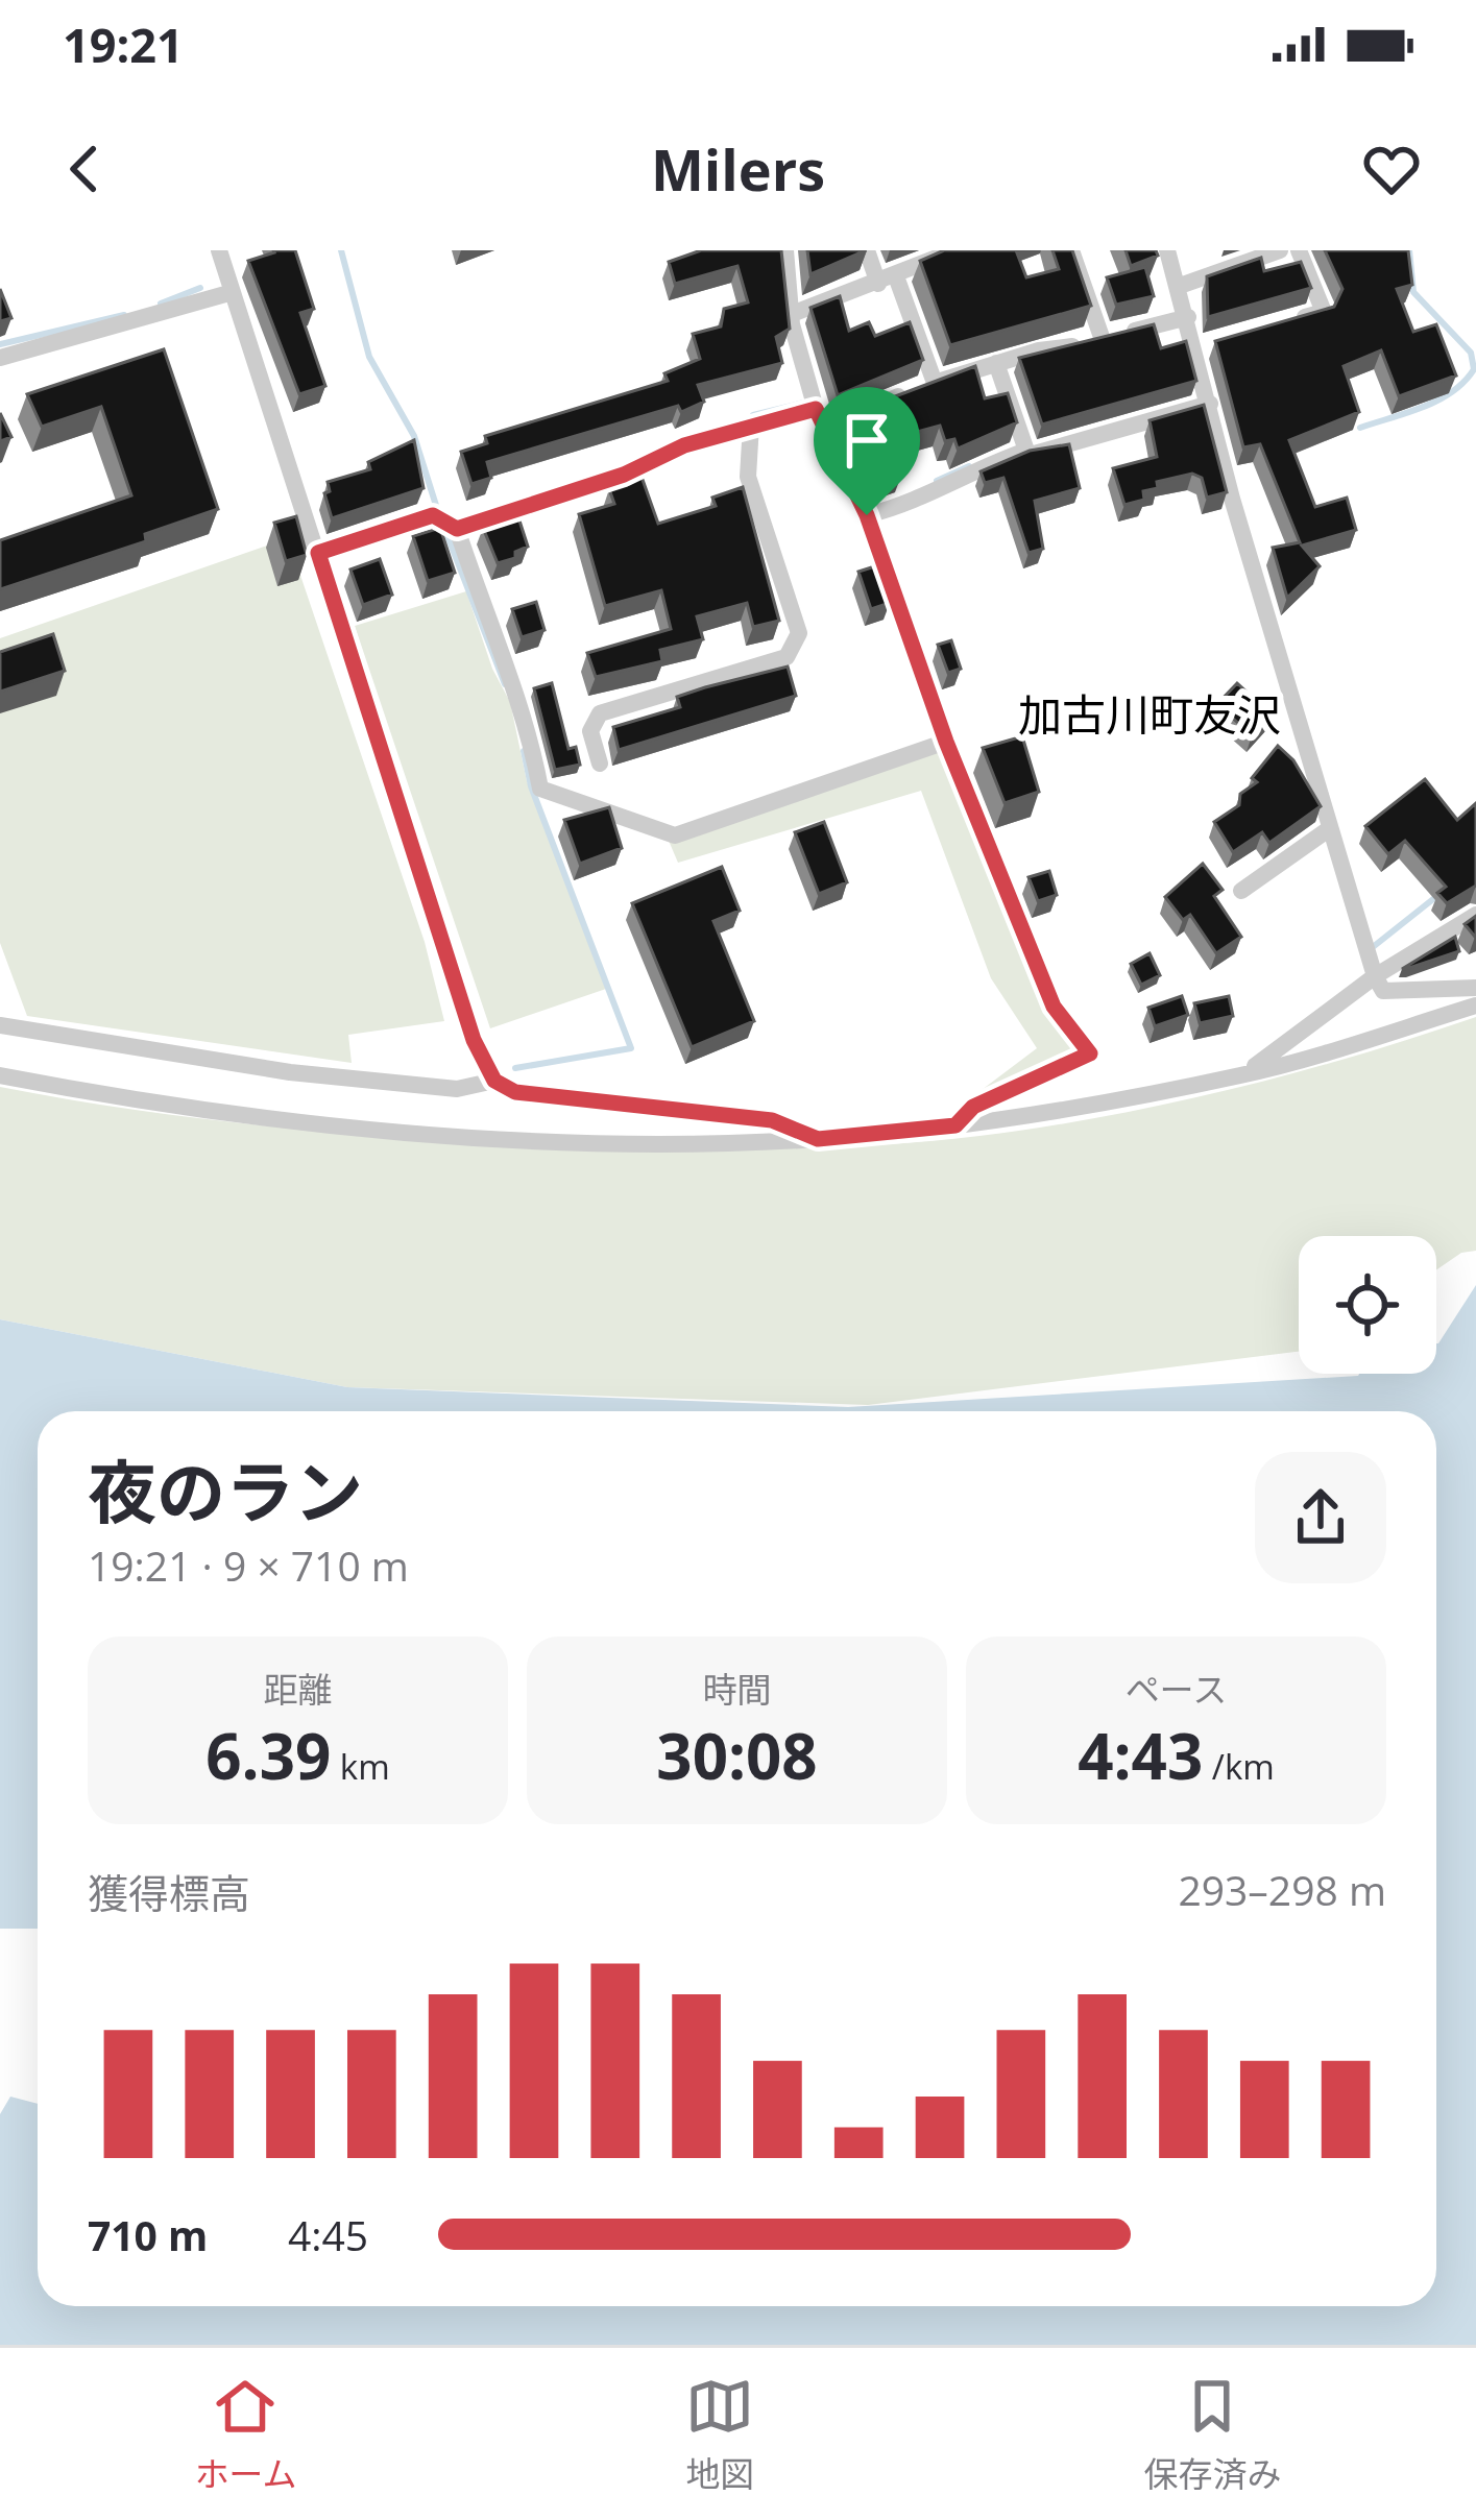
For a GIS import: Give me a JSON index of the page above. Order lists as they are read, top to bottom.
{
  "districts": ["加古川町友沢"],
  "page": {
    "status": "19:21",
    "header": "Milers",
    "heading": ["夜のラン", "19:21 · 9 × 710 m"],
    "stats": [
      ["距離", "6.39 km"],
      ["時間", "30:08"],
      ["ペース", "4:43 /km"]
    ],
    "chart": ["獲得標高", "293–298 m"],
    "list": [
      {
        "name": "710 m",
        "note": "4:45"
      }
    ],
    "tabs": ["ホーム", "地図", "保存済み"]
  }
}
